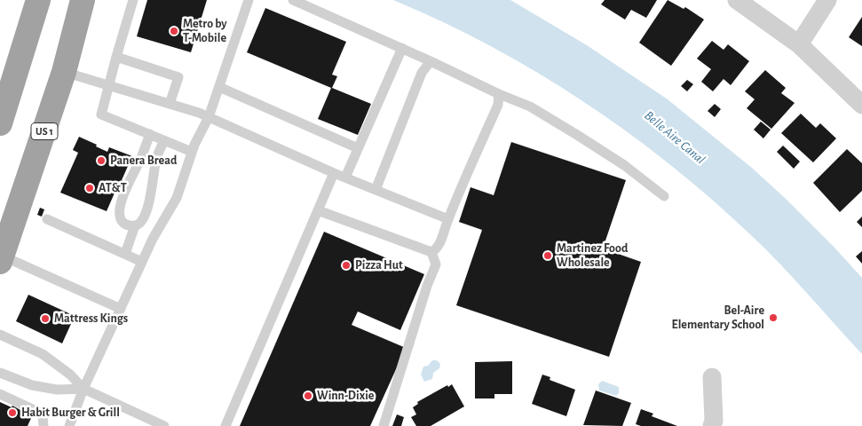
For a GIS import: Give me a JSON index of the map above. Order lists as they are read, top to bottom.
{
  "streets": {
    "highway": ["US 1"]
  },
  "water": ["Belle Aire Canal"],
  "places": [
    "Metro by T-Mobile",
    "Panera Bread",
    "AT&T",
    "Martinez Food Wholesale",
    "Pizza Hut",
    "Bel-Aire Elementary School",
    "Mattress Kings",
    "Winn-Dixie",
    "Habit Burger & Grill"
  ]
}
